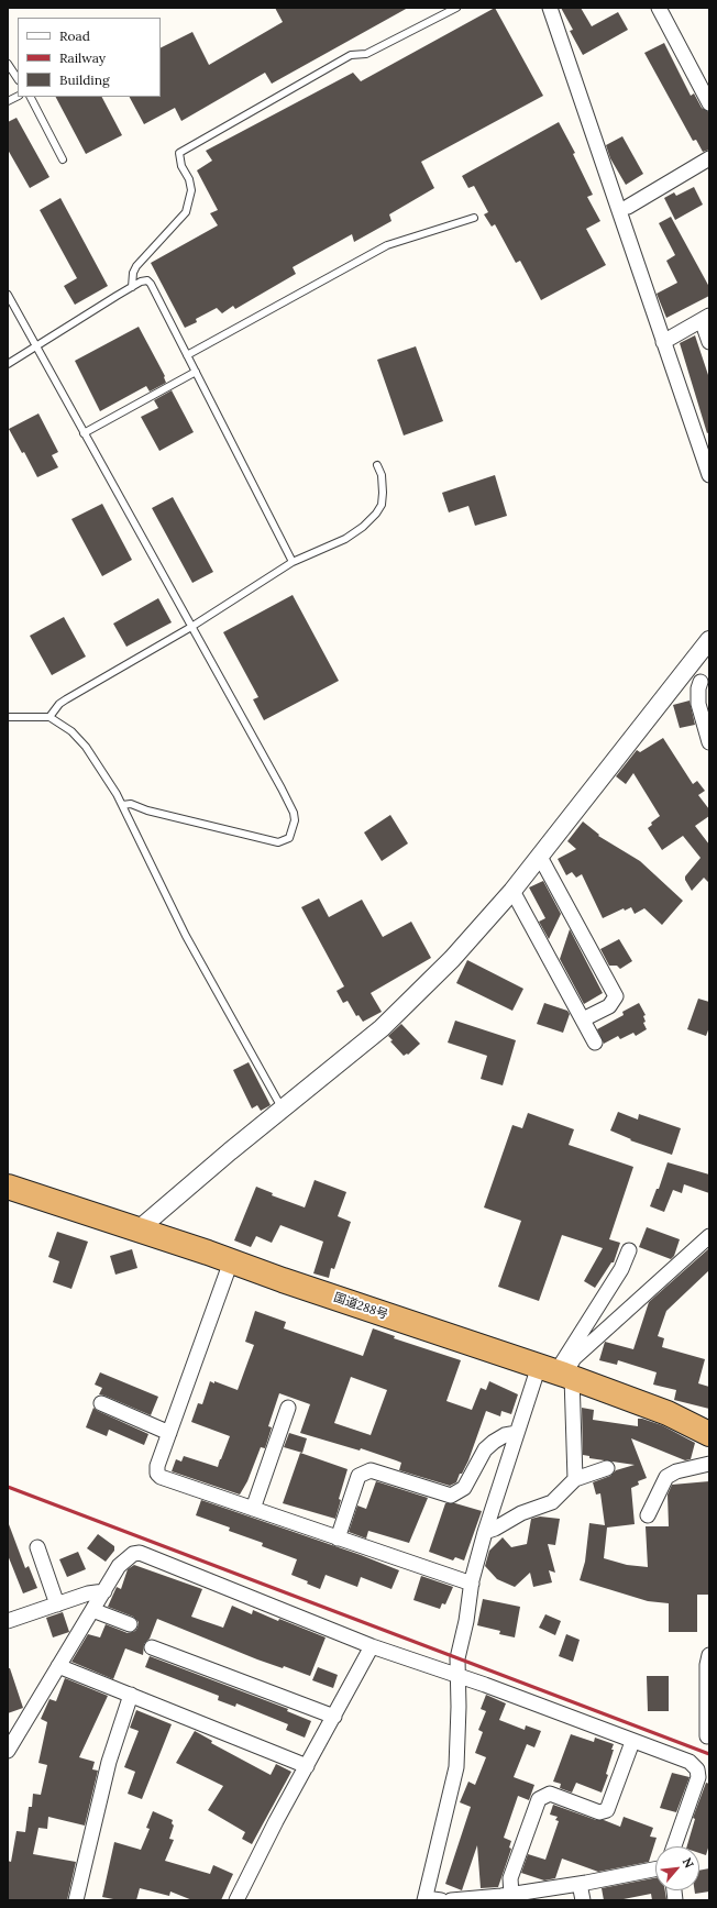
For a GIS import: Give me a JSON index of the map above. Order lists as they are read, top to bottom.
{
  "streets": {
    "highway": ["国道288号"]
  },
  "legend": ["Road", "Railway", "Building"],
  "north": "top right"
}
